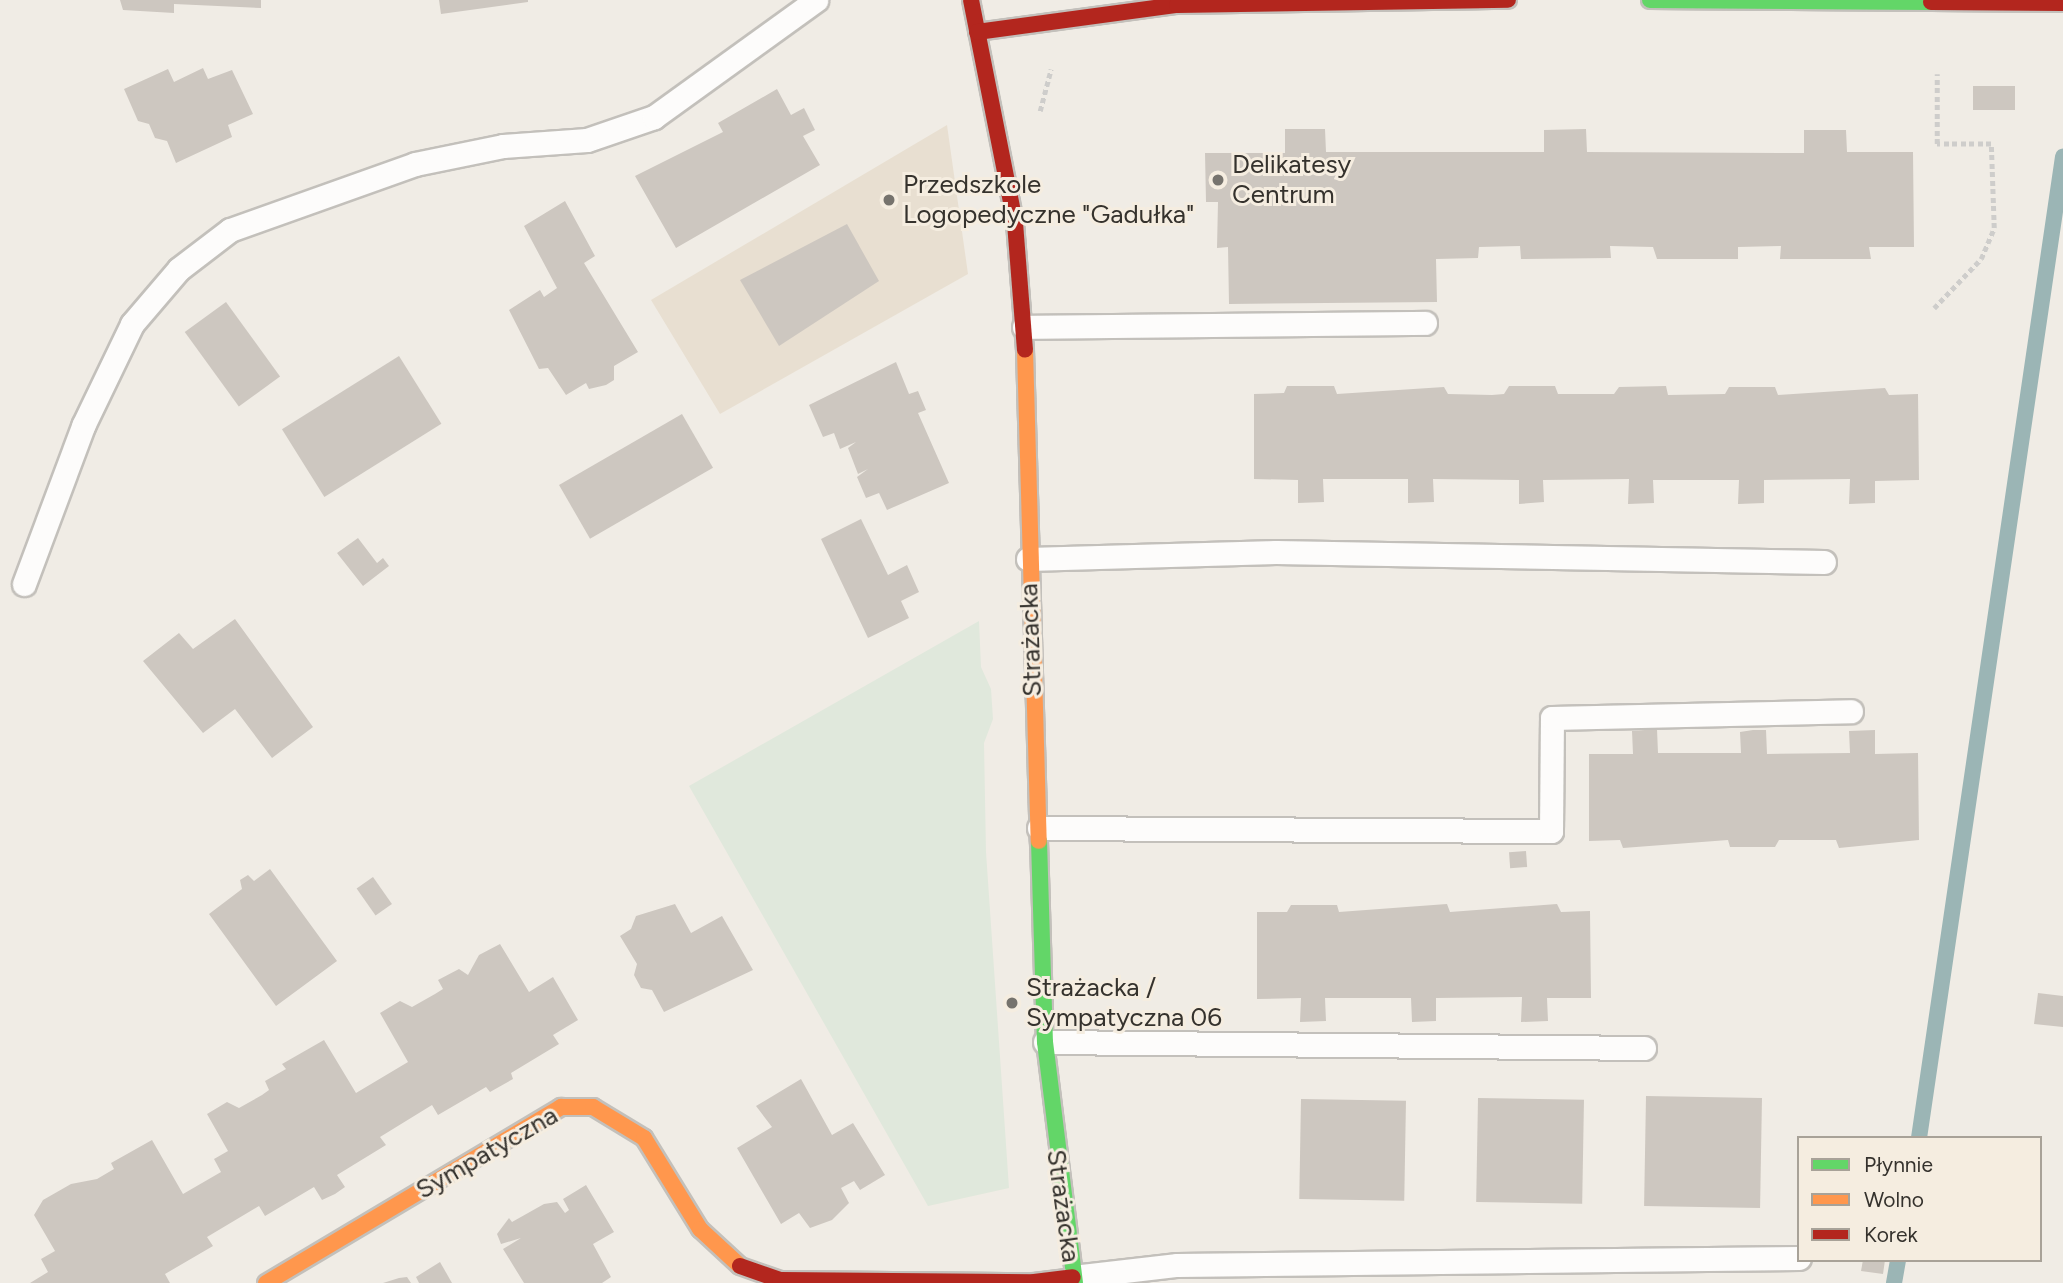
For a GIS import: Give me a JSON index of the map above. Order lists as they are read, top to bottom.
{
  "streets": {
    "street": ["Strażacka", "Sympatyczna"]
  },
  "crossings": [
    ["Strażacka", "Sympatyczna"]
  ],
  "places": ["Delikatesy Centrum", "Przedszkole Logopedyczne \"Gadułka\"", "Strażacka / Sympatyczna 06"],
  "legend": ["Płynnie", "Wolno", "Korek"]
}
